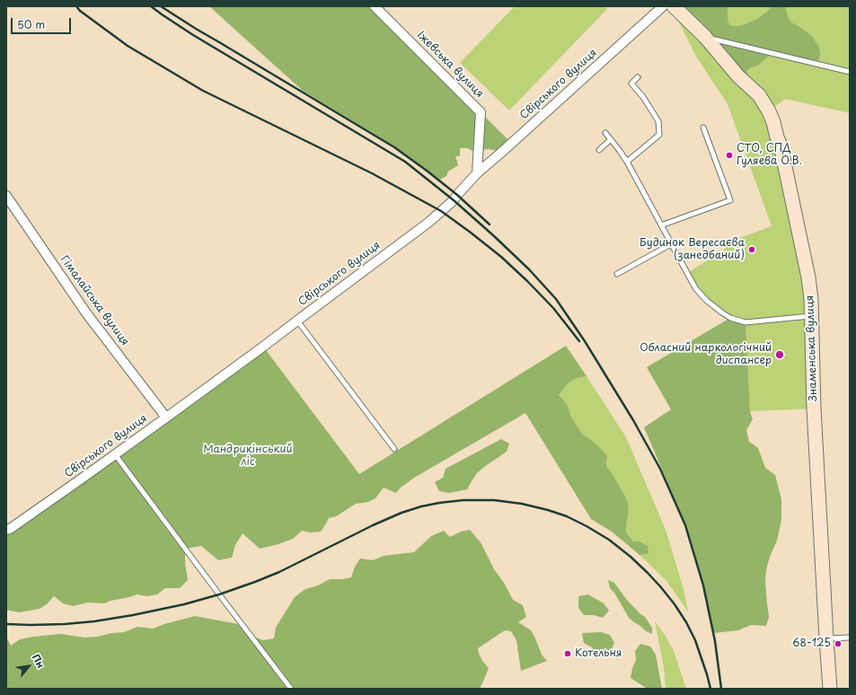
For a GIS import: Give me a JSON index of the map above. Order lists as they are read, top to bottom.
{
  "streets": {
    "main road": ["Знаменська вулиця"],
    "street": ["Іжевська вулиця", "Свірського вулиця", "Гімалайська вулиця"]
  },
  "crossings": [
    ["Іжевська вулиця", "Свірського вулиця"],
    ["Свірського вулиця", "Гімалайська вулиця"]
  ],
  "parks": ["Мандрикінський ліс"],
  "places": [
    "СТО, СПД Гуляева О.В.",
    "Будинок Вересаєва (занедбаний)",
    "Обласний наркологічний диспансер",
    "68-125",
    "Котельня"
  ],
  "scale_bar": "50 m",
  "north": "top right"
}
